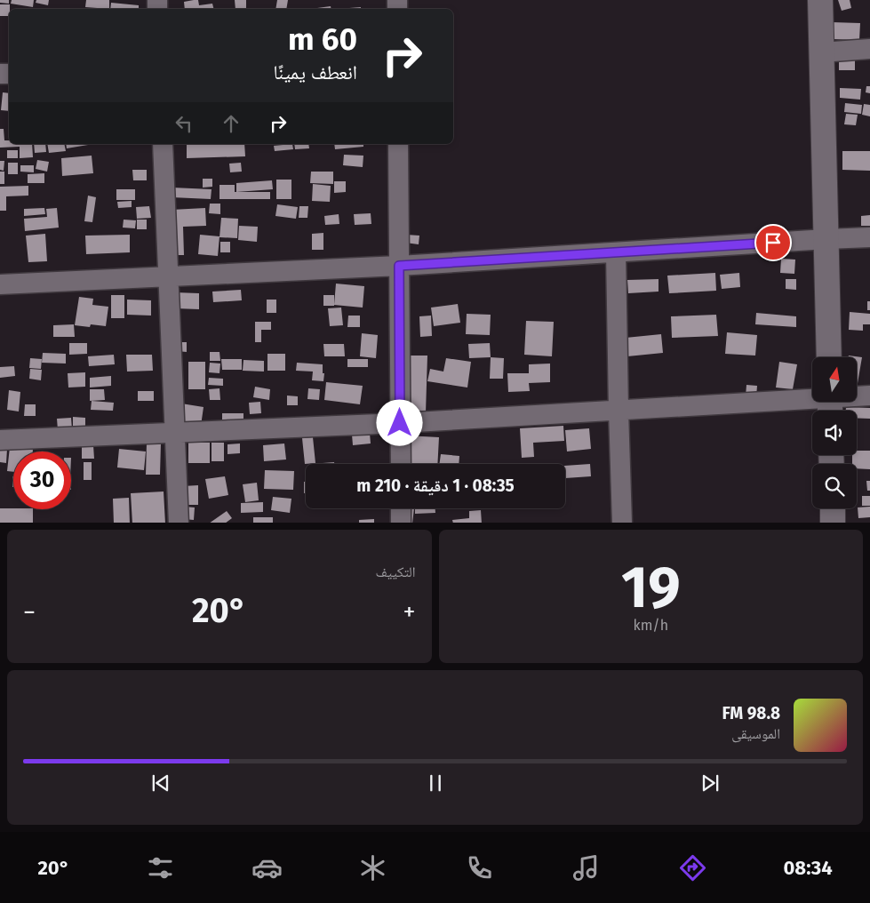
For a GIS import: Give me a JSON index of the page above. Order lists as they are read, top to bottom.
{
  "north": "top",
  "page": {
    "turn": ["60 m", "انعطف يمينًا"],
    "limit": "30",
    "trip": "08:35 · 1 دقيقة · 210 m",
    "tile": [
      ["19", "km/h"],
      "التكييف"
    ],
    "heat": ["−", "20°", "+"],
    "song": ["98.8 FM", "الموسيقى"],
    "tabs": ["08:34", "20°"]
  }
}
